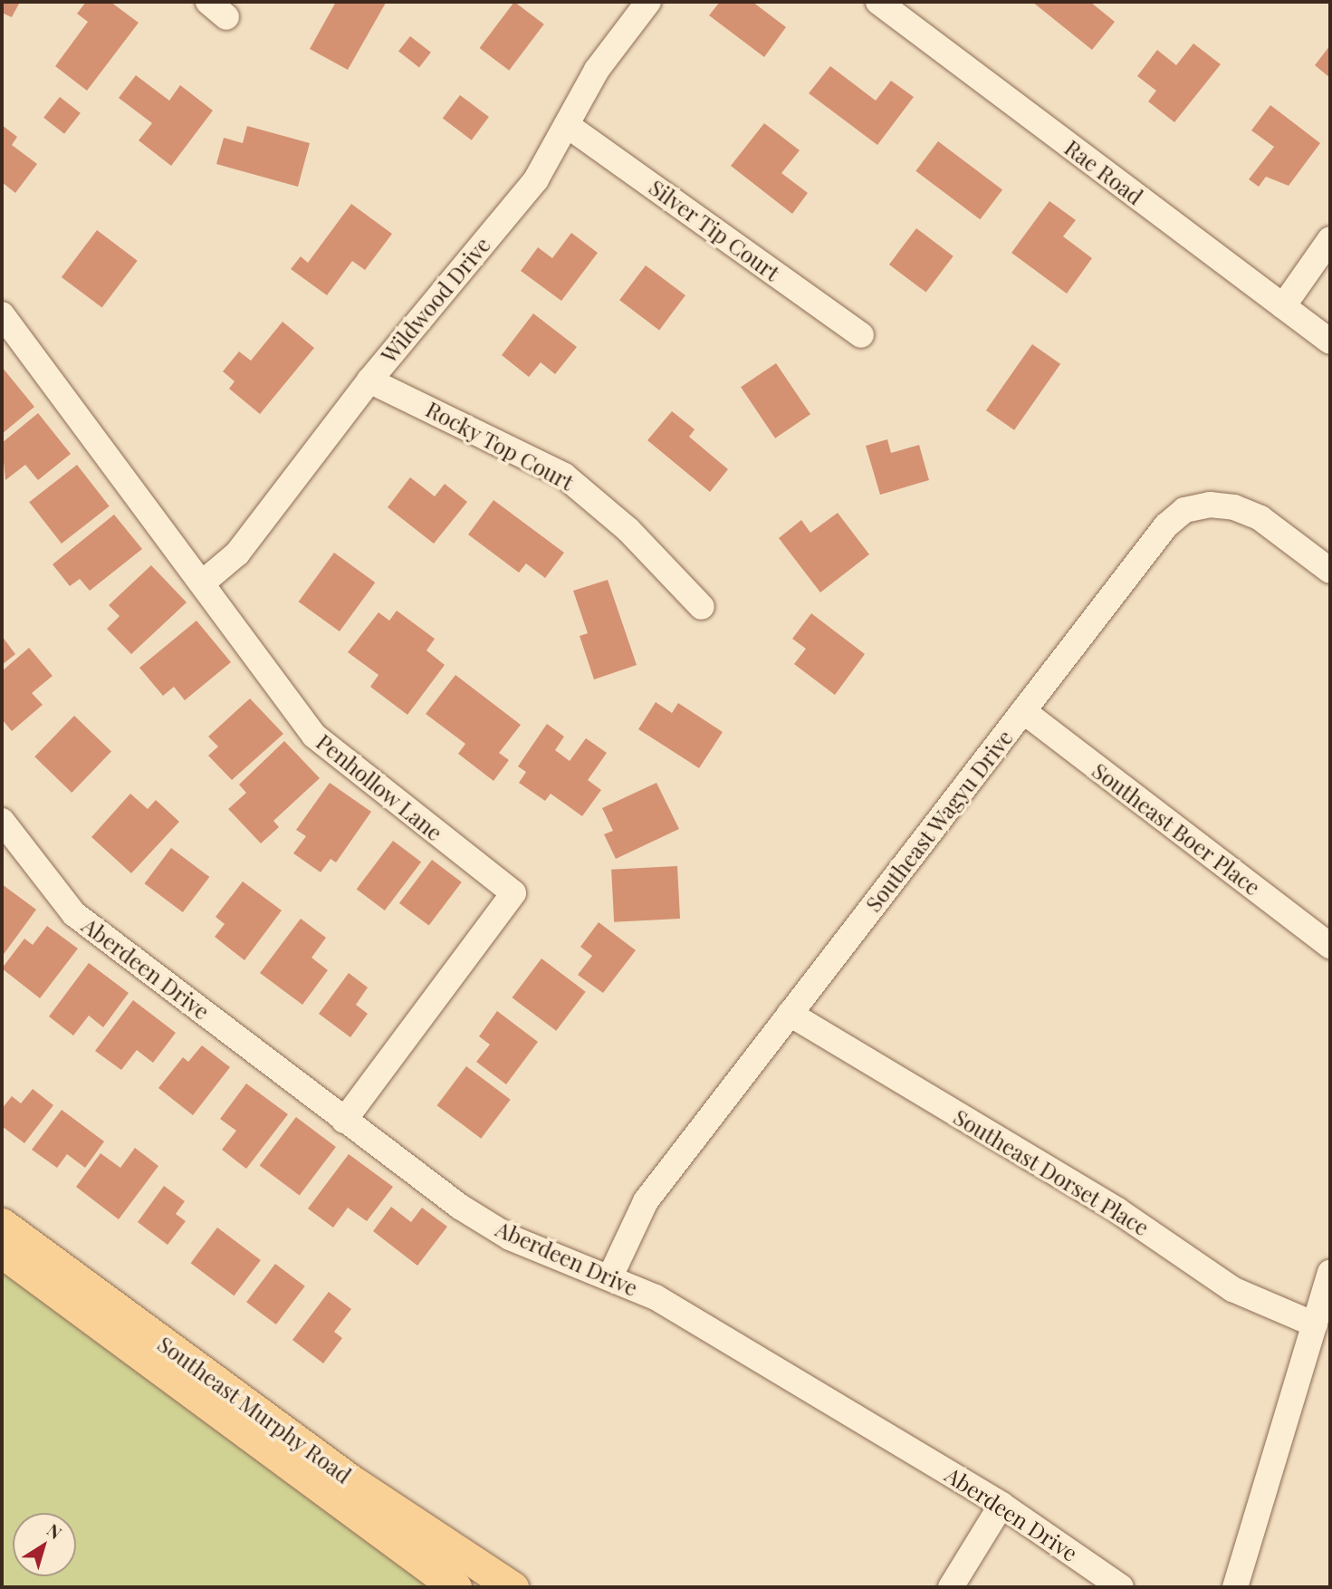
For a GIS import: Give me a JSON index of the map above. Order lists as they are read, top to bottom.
{
  "streets": {
    "main road": ["Southeast Murphy Road"],
    "street": [
      "Rae Road",
      "Silver Tip Court",
      "Wildwood Drive",
      "Rocky Top Court",
      "Penhollow Lane",
      "Southeast Wagyu Drive",
      "Southeast Boer Place",
      "Aberdeen Drive",
      "Southeast Dorset Place"
    ]
  },
  "crossings": [
    ["Silver Tip Court", "Wildwood Drive"],
    ["Wildwood Drive", "Rocky Top Court"],
    ["Wildwood Drive", "Penhollow Lane"],
    ["Penhollow Lane", "Aberdeen Drive"],
    ["Southeast Wagyu Drive", "Southeast Boer Place"],
    ["Southeast Wagyu Drive", "Aberdeen Drive"],
    ["Southeast Wagyu Drive", "Southeast Dorset Place"]
  ],
  "north": "top right"
}
